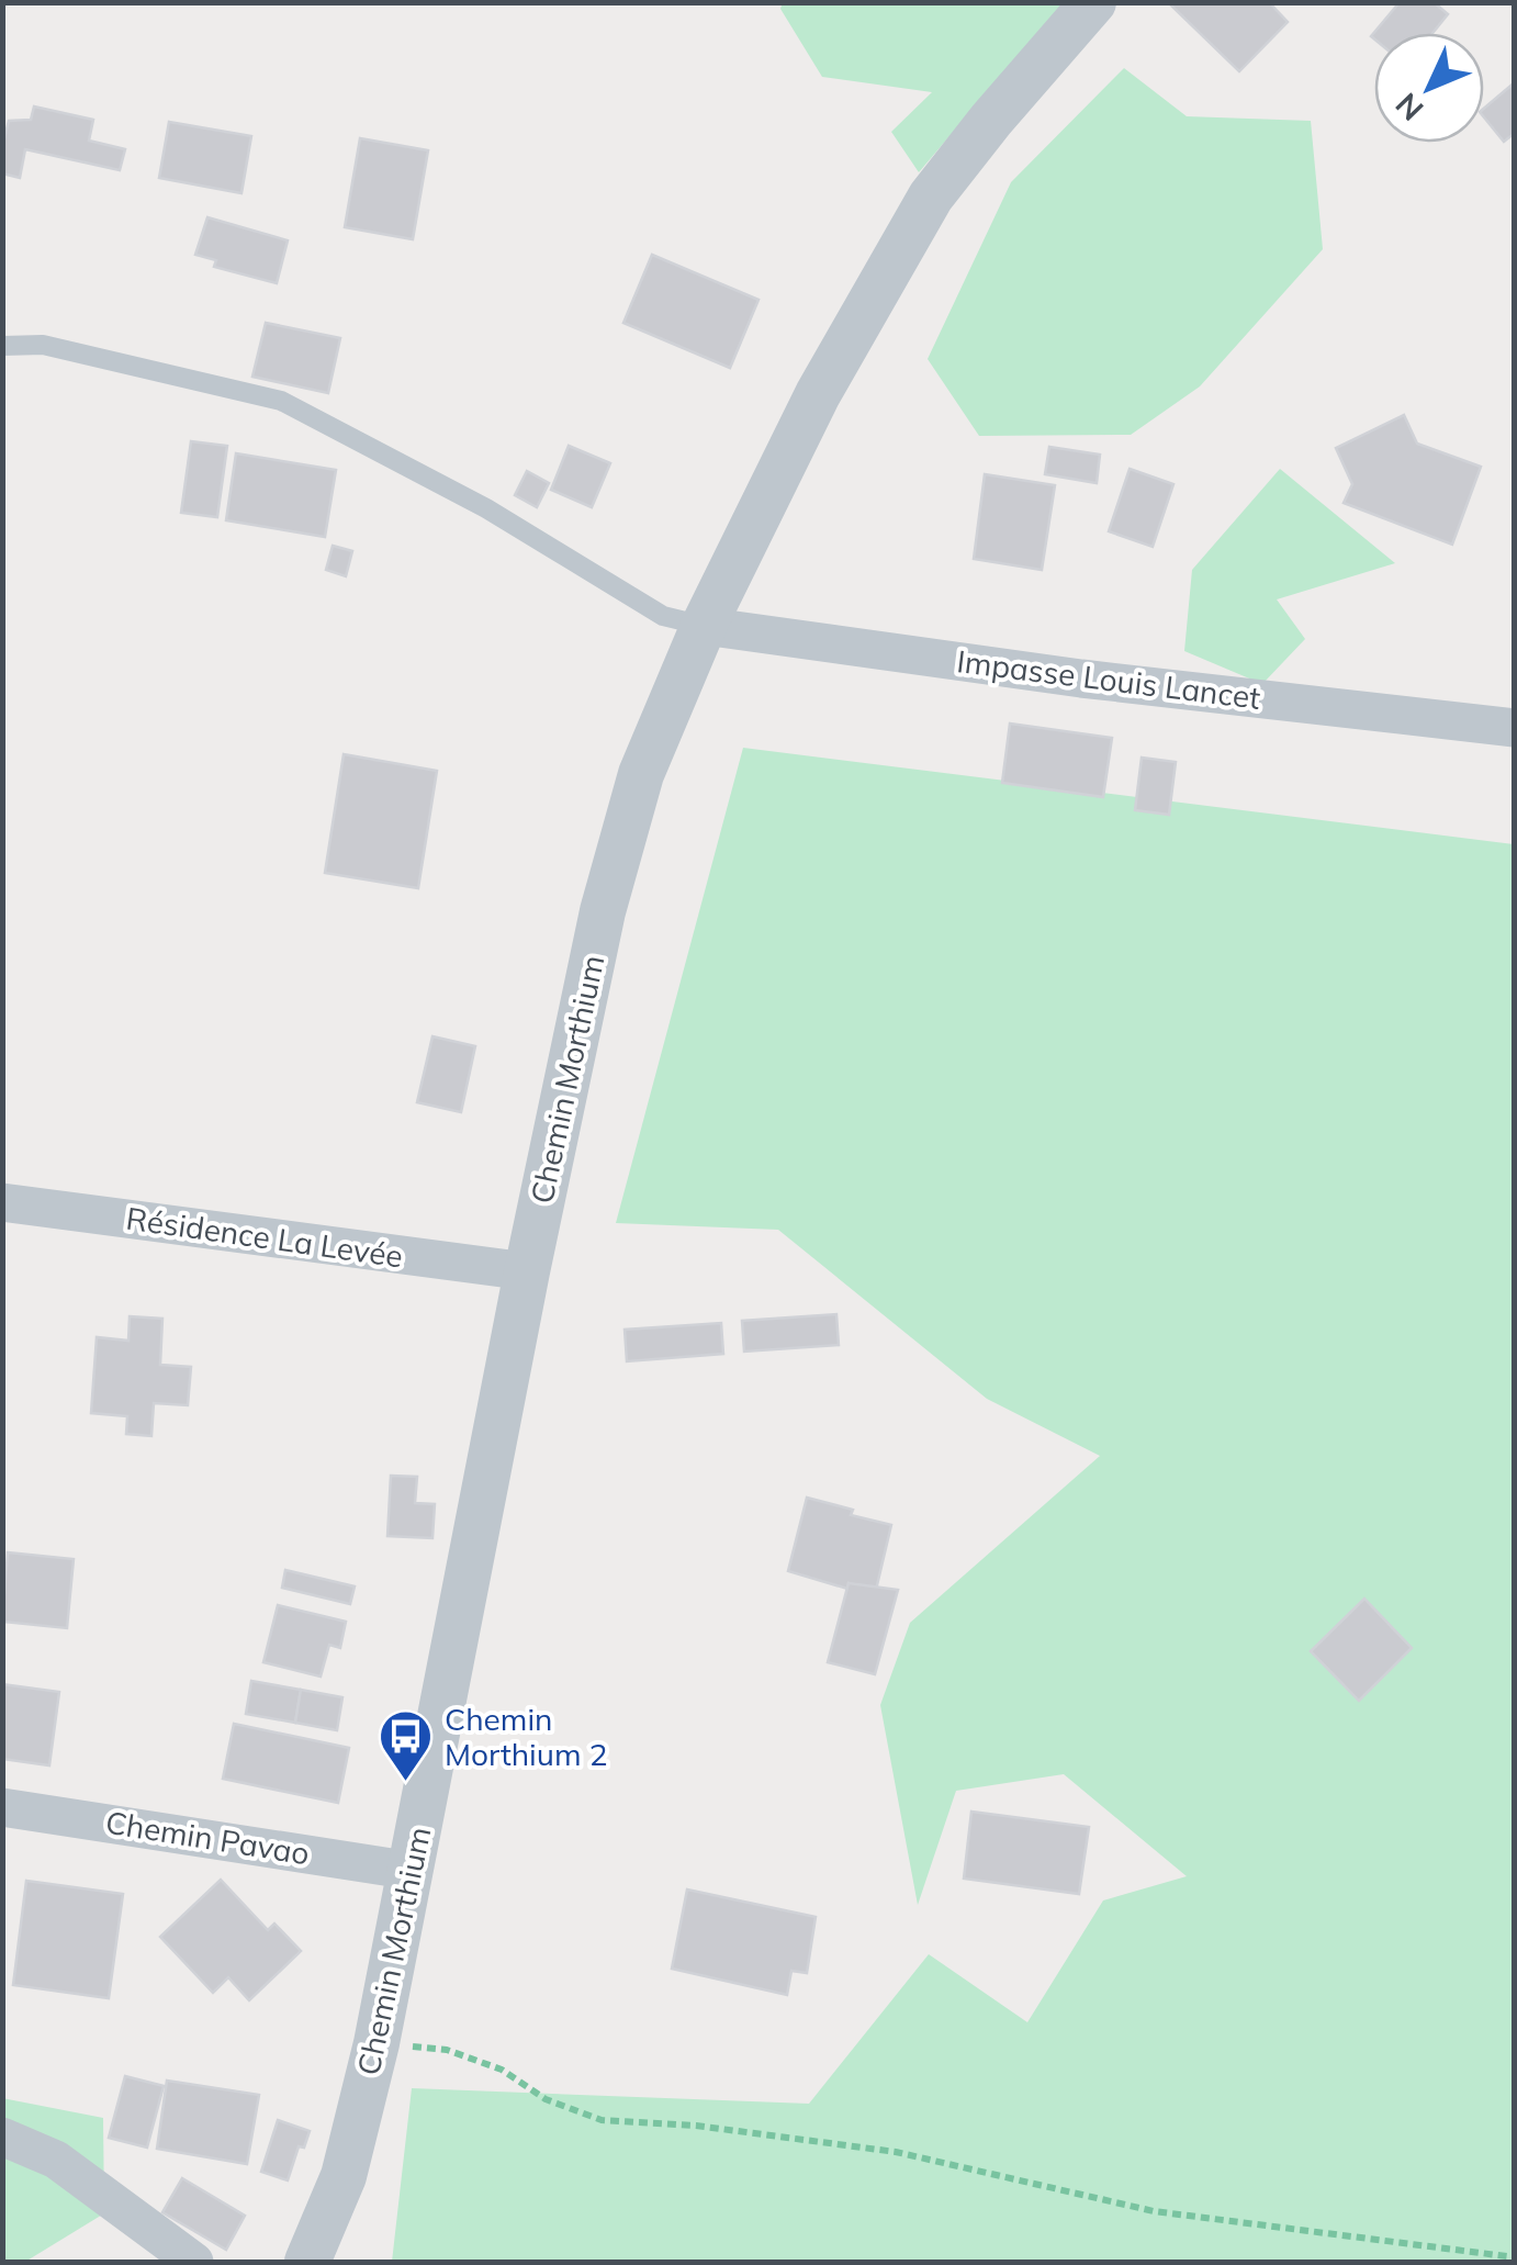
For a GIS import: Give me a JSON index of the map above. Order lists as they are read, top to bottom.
{
  "streets": {
    "street": [
      "Impasse Louis Lancet",
      "Chemin Morthium",
      "Résidence La Levée",
      "Chemin Pavao"
    ]
  },
  "crossings": [
    ["Impasse Louis Lancet", "Chemin Morthium"],
    ["Chemin Morthium", "Résidence La Levée"],
    ["Chemin Morthium", "Chemin Pavao"]
  ],
  "places": {
    "bus stop": ["Chemin Morthium 2"]
  },
  "north": "bottom left"
}
